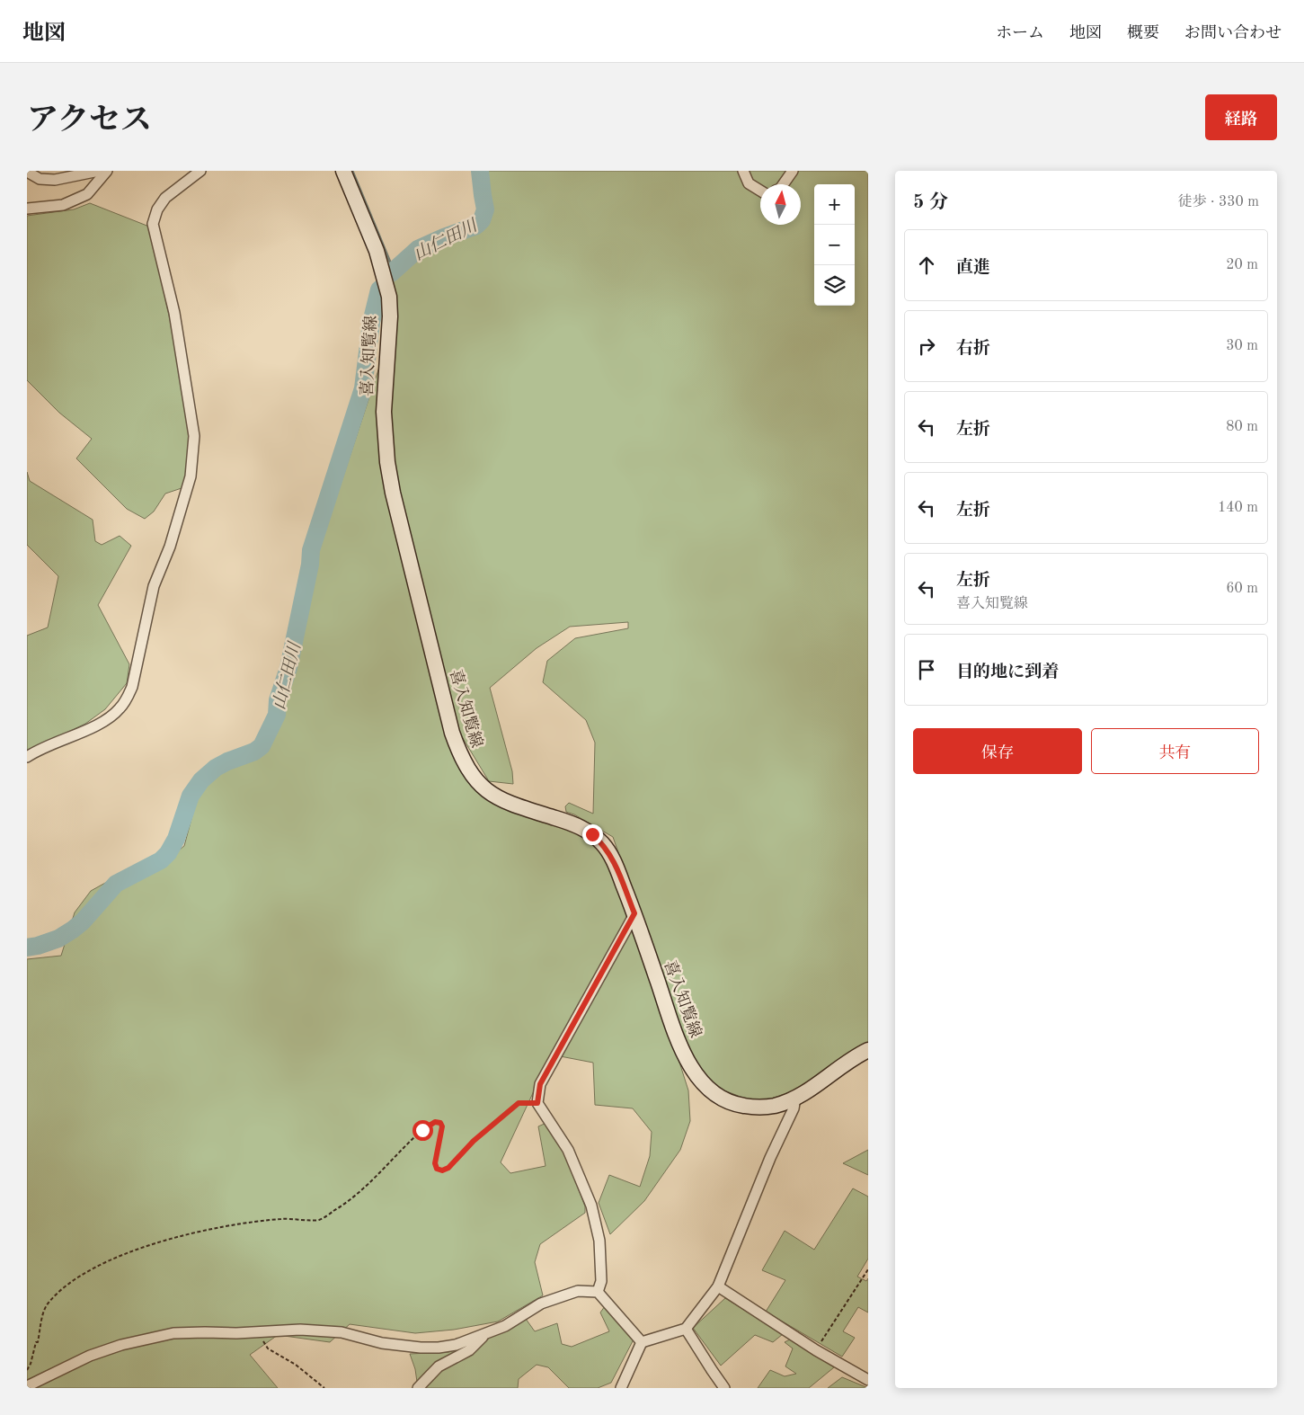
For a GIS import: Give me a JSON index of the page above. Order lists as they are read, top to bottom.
{
  "streets": {
    "main road": ["喜入知覧線"]
  },
  "water": ["山仁田川"],
  "north": "top",
  "page": {
    "header": "地図",
    "nav": [
      "ホーム",
      "地図",
      "概要",
      "お問い合わせ"
    ],
    "title": "アクセス",
    "buttons": [
      "経路",
      ["保存", "共有"]
    ],
    "heading": ["5 分", "徒歩 · 330 m"],
    "map_buttons": ["+", "−"],
    "list": [
      ["直進", "20 m"],
      ["右折", "30 m"],
      ["左折", "80 m"],
      ["左折", "140 m"],
      ["左折", "喜入知覧線", "60 m"],
      "目的地に到着"
    ]
  }
}
